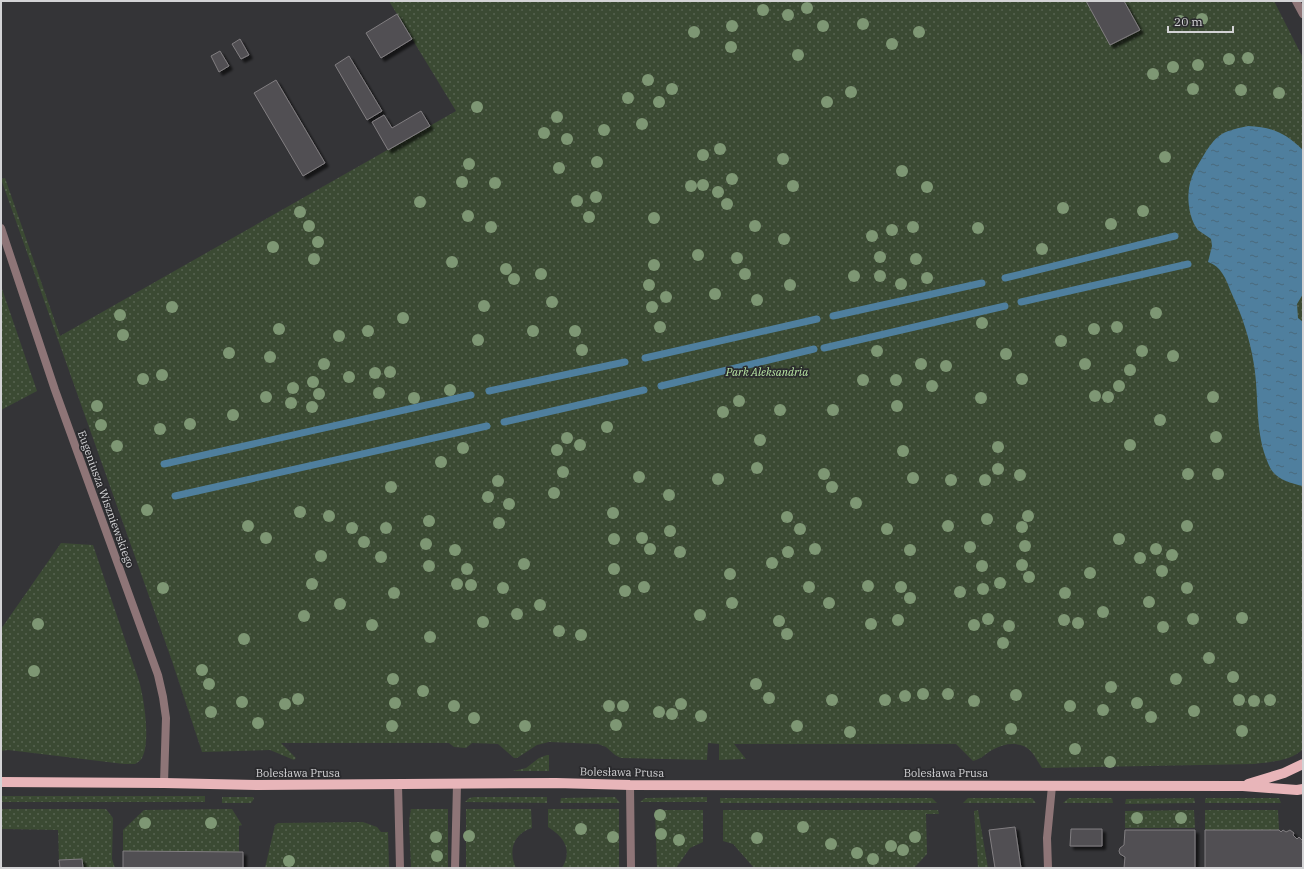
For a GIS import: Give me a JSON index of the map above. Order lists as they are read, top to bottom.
{
  "streets": {
    "main road": ["Bolesława Prusa"],
    "street": ["Eugeniusza Wiszniewskiego"]
  },
  "crossings": [
    ["Eugeniusza Wiszniewskiego", "Bolesława Prusa"]
  ],
  "parks": ["Park Aleksandria"],
  "scale_bar": "20 m"
}
